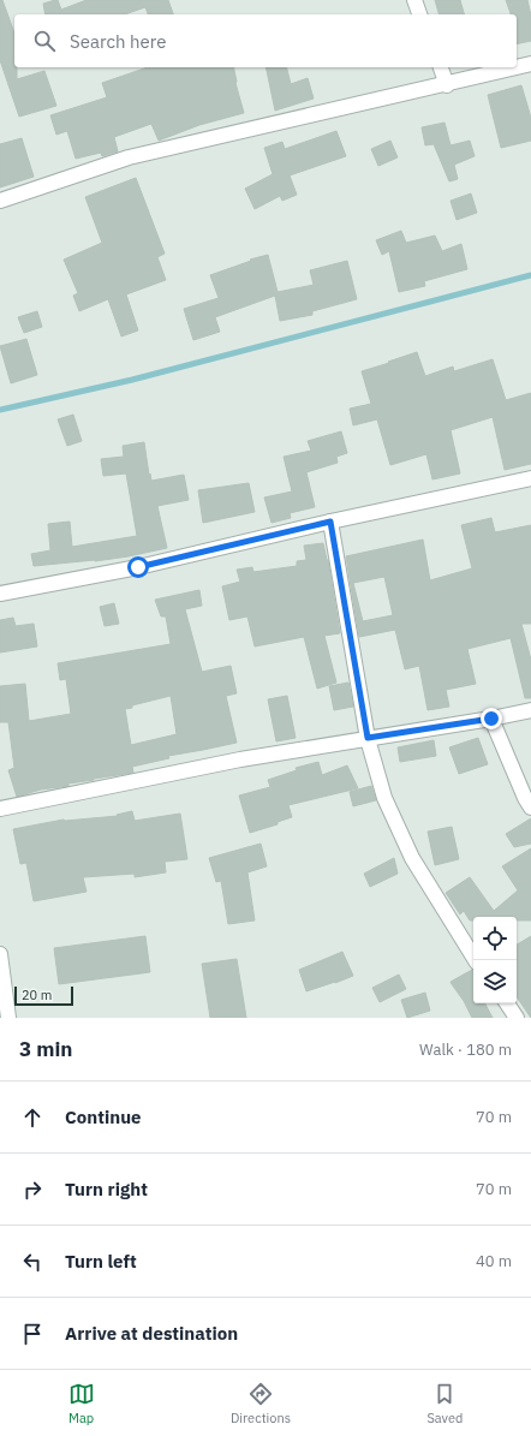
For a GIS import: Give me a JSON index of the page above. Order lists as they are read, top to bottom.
{
  "scale_bar": "20 m",
  "page": {
    "search": "Search here",
    "scale": "20 m",
    "heading": ["3 min", "Walk · 180 m"],
    "list": [
      ["Continue", "70 m"],
      ["Turn right", "70 m"],
      ["Turn left", "40 m"],
      "Arrive at destination"
    ],
    "nav": ["Map", "Directions", "Saved"]
  }
}
